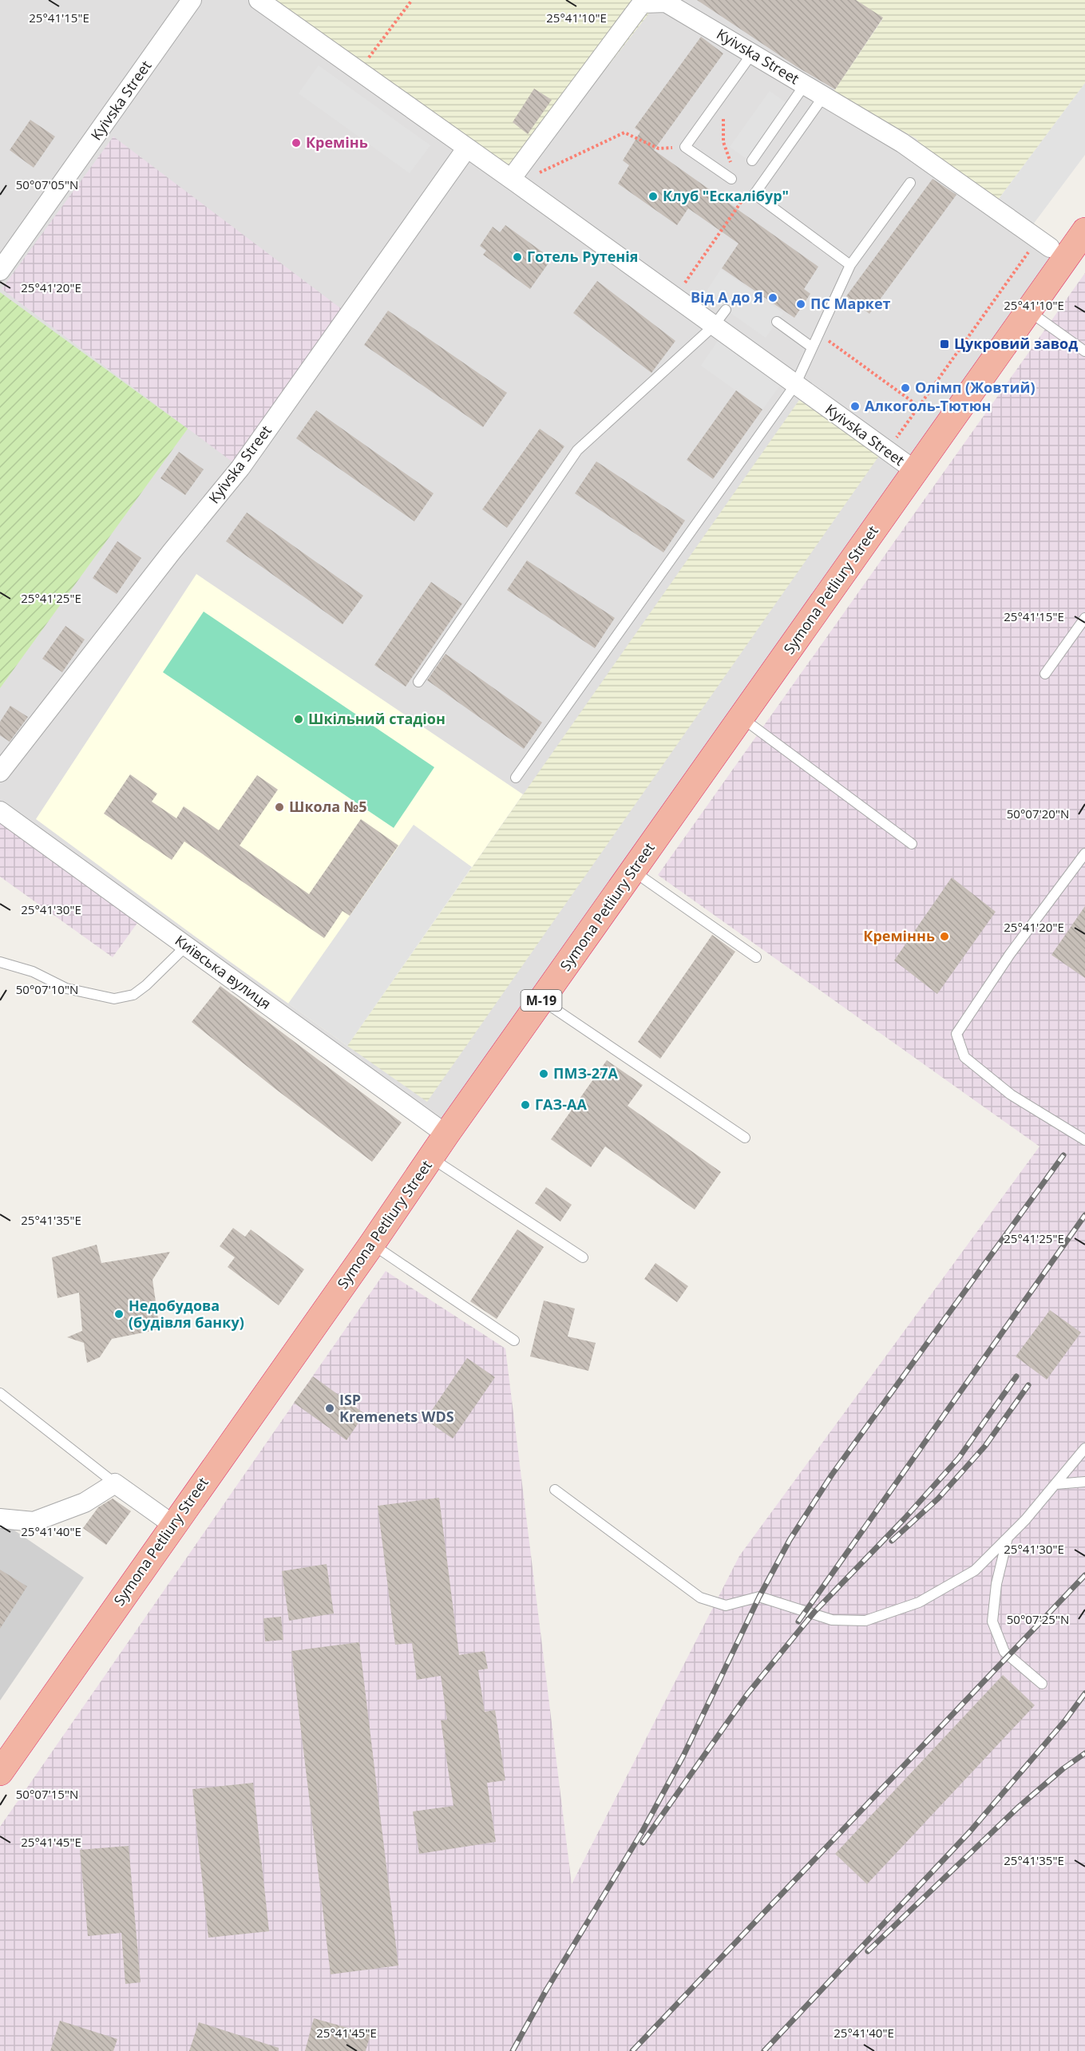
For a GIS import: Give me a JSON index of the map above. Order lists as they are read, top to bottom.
{
  "streets": {
    "highway": ["Symona Petliury Street", "М-19"],
    "street": ["Kyivska Street", "Київська вулиця"]
  },
  "crossings": [
    ["Kyivska Street", "Symona Petliury Street"],
    ["Symona Petliury Street", "Київська вулиця"]
  ],
  "places": {
    "other": [
      "Кремінь",
      "Клуб \"Ескалібур\"",
      "Готель Рутенія",
      "Від А до Я",
      "ПС Маркет",
      "Олімп (Жовтий)",
      "Алкоголь-Тютюн",
      "Шкільний стадіон",
      "Школа №5",
      "Креміннь",
      "ПМЗ-27А",
      "ГАЗ-АА",
      "Недобудова (будівля банку)",
      "ISP Kremenets WDS"
    ],
    "transit": ["Цукровий завод"]
  },
  "coordinates": [
    "25°41'15\"E",
    "25°41'10\"E",
    "50°07'05\"N",
    "25°41'20\"E",
    "25°41'25\"E",
    "50°07'20\"N",
    "25°41'30\"E",
    "50°07'10\"N",
    "25°41'35\"E",
    "25°41'40\"E",
    "50°07'25\"N",
    "50°07'15\"N",
    "25°41'45\"E"
  ]
}
